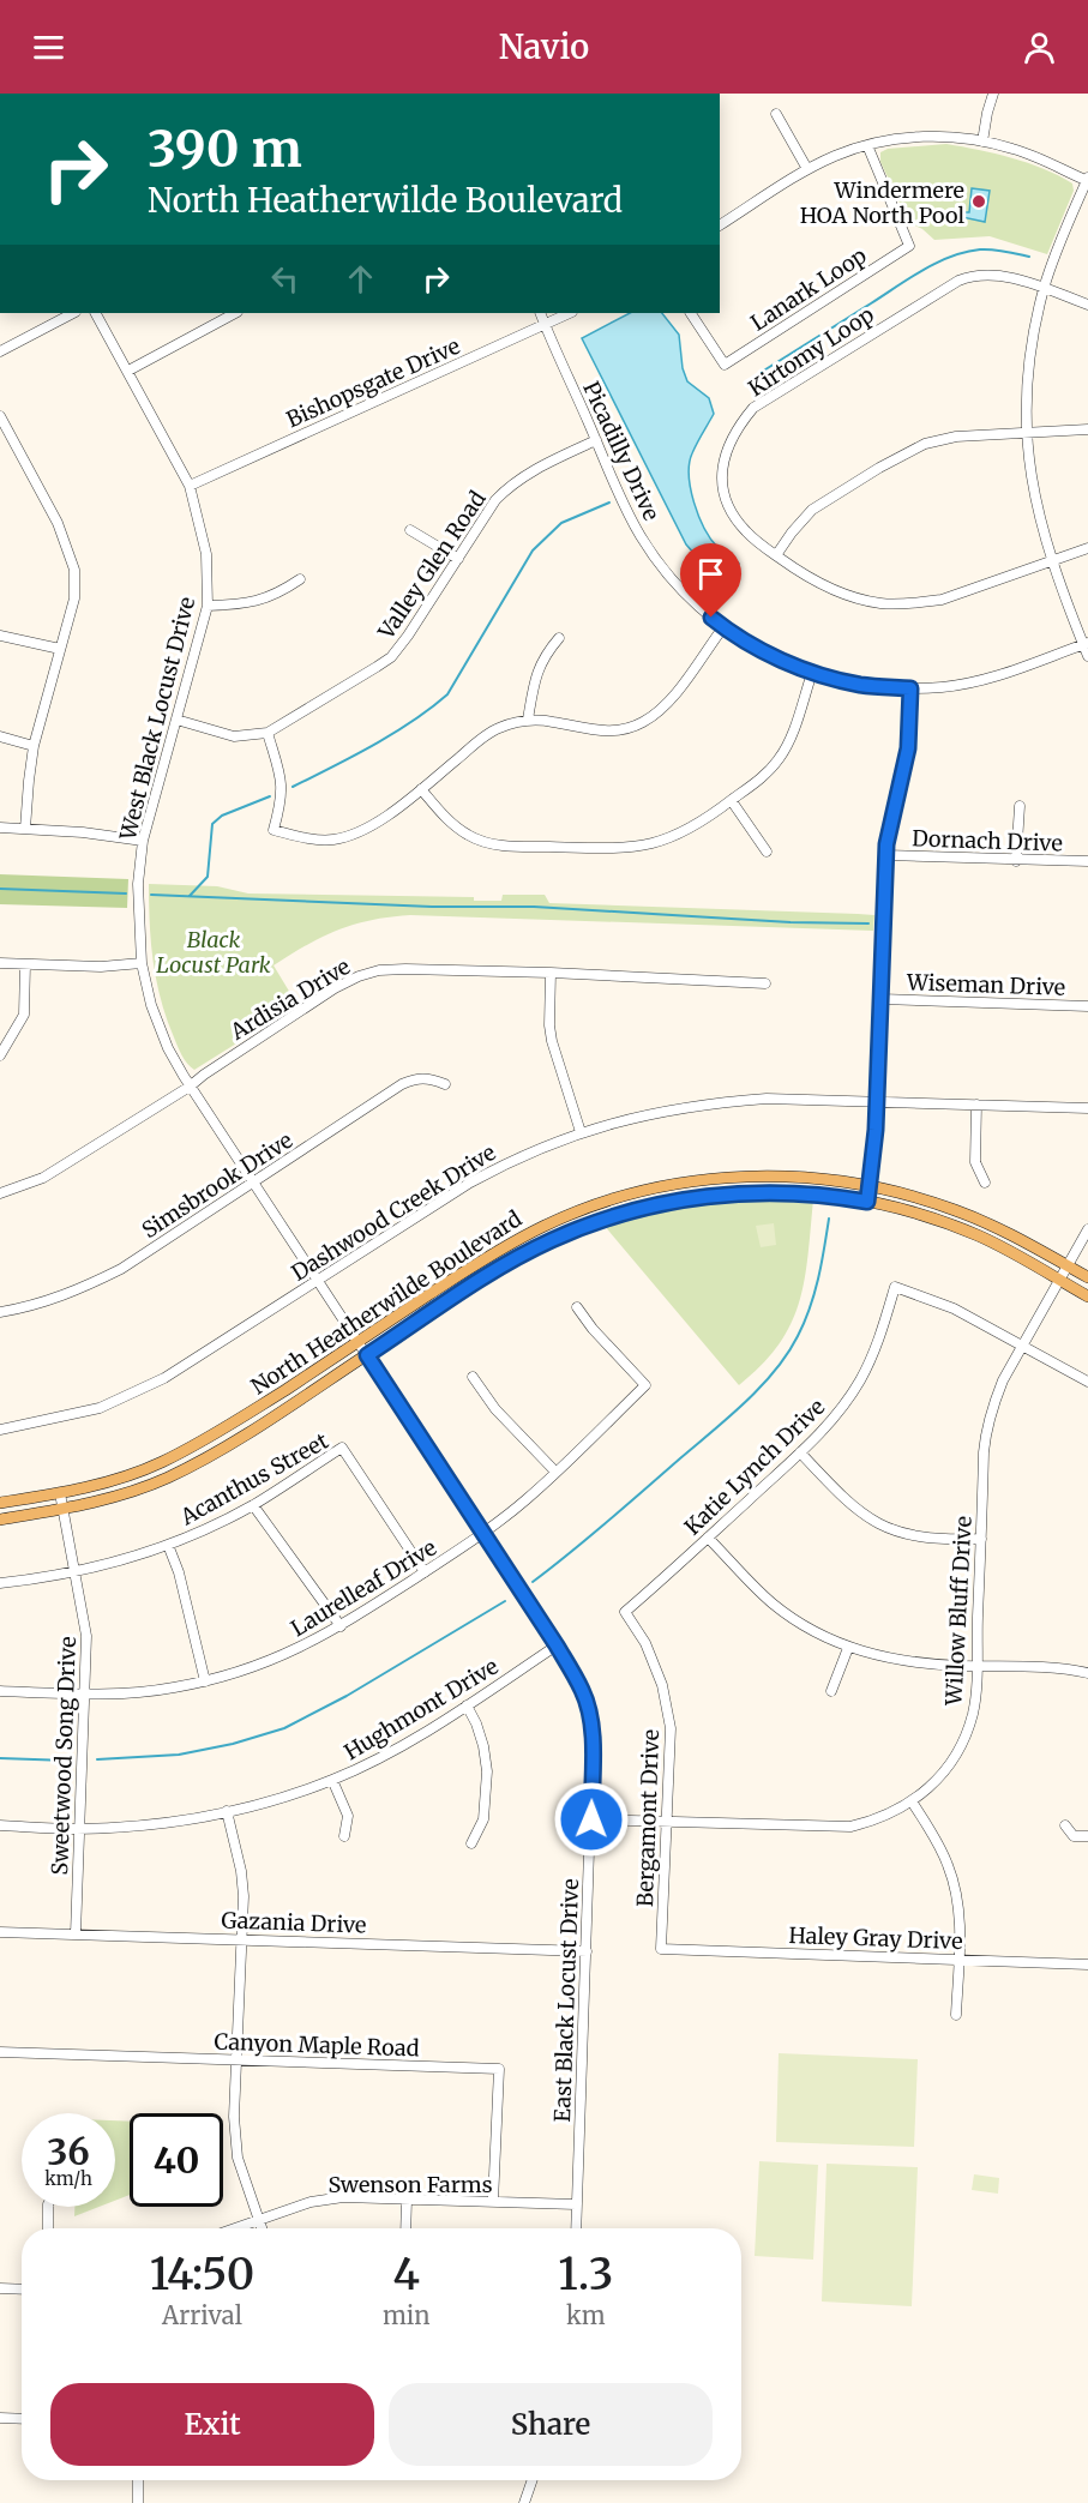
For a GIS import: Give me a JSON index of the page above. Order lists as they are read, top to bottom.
{
  "streets": {
    "main road": ["North Heatherwilde Boulevard"],
    "street": [
      "Lanark Loop",
      "Kirtomy Loop",
      "Bishopsgate Drive",
      "Picadilly Drive",
      "Valley Glen Road",
      "West Black Locust Drive",
      "Dornach Drive",
      "Wiseman Drive",
      "Ardisia Drive",
      "Simsbrook Drive",
      "Dashwood Creek Drive",
      "Katie Lynch Drive",
      "Acanthus Street",
      "Laurelleaf Drive",
      "Willow Bluff Drive",
      "Hughmont Drive",
      "Sweetwood Song Drive",
      "Bergamont Drive",
      "Gazania Drive",
      "Haley Gray Drive",
      "East Black Locust Drive",
      "Canyon Maple Road",
      "Swenson Farms"
    ]
  },
  "crossings": [
    ["Bishopsgate Drive", "Picadilly Drive"],
    ["Bishopsgate Drive", "West Black Locust Drive"],
    ["Picadilly Drive", "Valley Glen Road"],
    ["Valley Glen Road", "West Black Locust Drive"],
    ["West Black Locust Drive", "Ardisia Drive"],
    ["West Black Locust Drive", "Simsbrook Drive"],
    ["West Black Locust Drive", "Dashwood Creek Drive"],
    ["West Black Locust Drive", "North Heatherwilde Boulevard"],
    ["West Black Locust Drive", "East Black Locust Drive"],
    ["North Heatherwilde Boulevard", "Willow Bluff Drive"],
    ["North Heatherwilde Boulevard", "Sweetwood Song Drive"],
    ["North Heatherwilde Boulevard", "East Black Locust Drive"],
    ["Katie Lynch Drive", "Willow Bluff Drive"],
    ["Katie Lynch Drive", "Bergamont Drive"],
    ["Acanthus Street", "Laurelleaf Drive"],
    ["Acanthus Street", "Sweetwood Song Drive"],
    ["Laurelleaf Drive", "Sweetwood Song Drive"],
    ["Laurelleaf Drive", "East Black Locust Drive"],
    ["Willow Bluff Drive", "Bergamont Drive"],
    ["Willow Bluff Drive", "East Black Locust Drive"],
    ["Hughmont Drive", "Sweetwood Song Drive"],
    ["Hughmont Drive", "East Black Locust Drive"],
    ["Sweetwood Song Drive", "Gazania Drive"],
    ["Bergamont Drive", "Haley Gray Drive"],
    ["Gazania Drive", "East Black Locust Drive"],
    ["East Black Locust Drive", "Swenson Farms"],
    ["Canyon Maple Road", "Swenson Farms"]
  ],
  "parks": ["Black Locust Park"],
  "places": ["Windermere HOA North Pool"],
  "page": {
    "header": "Navio",
    "turn": ["390 m", "North Heatherwilde Boulevard"],
    "speed": "36 km/h",
    "limit": "40",
    "eta": [
      "14:50",
      "Arrival",
      "4",
      "min",
      "1.3",
      "km"
    ],
    "buttons": ["Exit", "Share"]
  }
}
